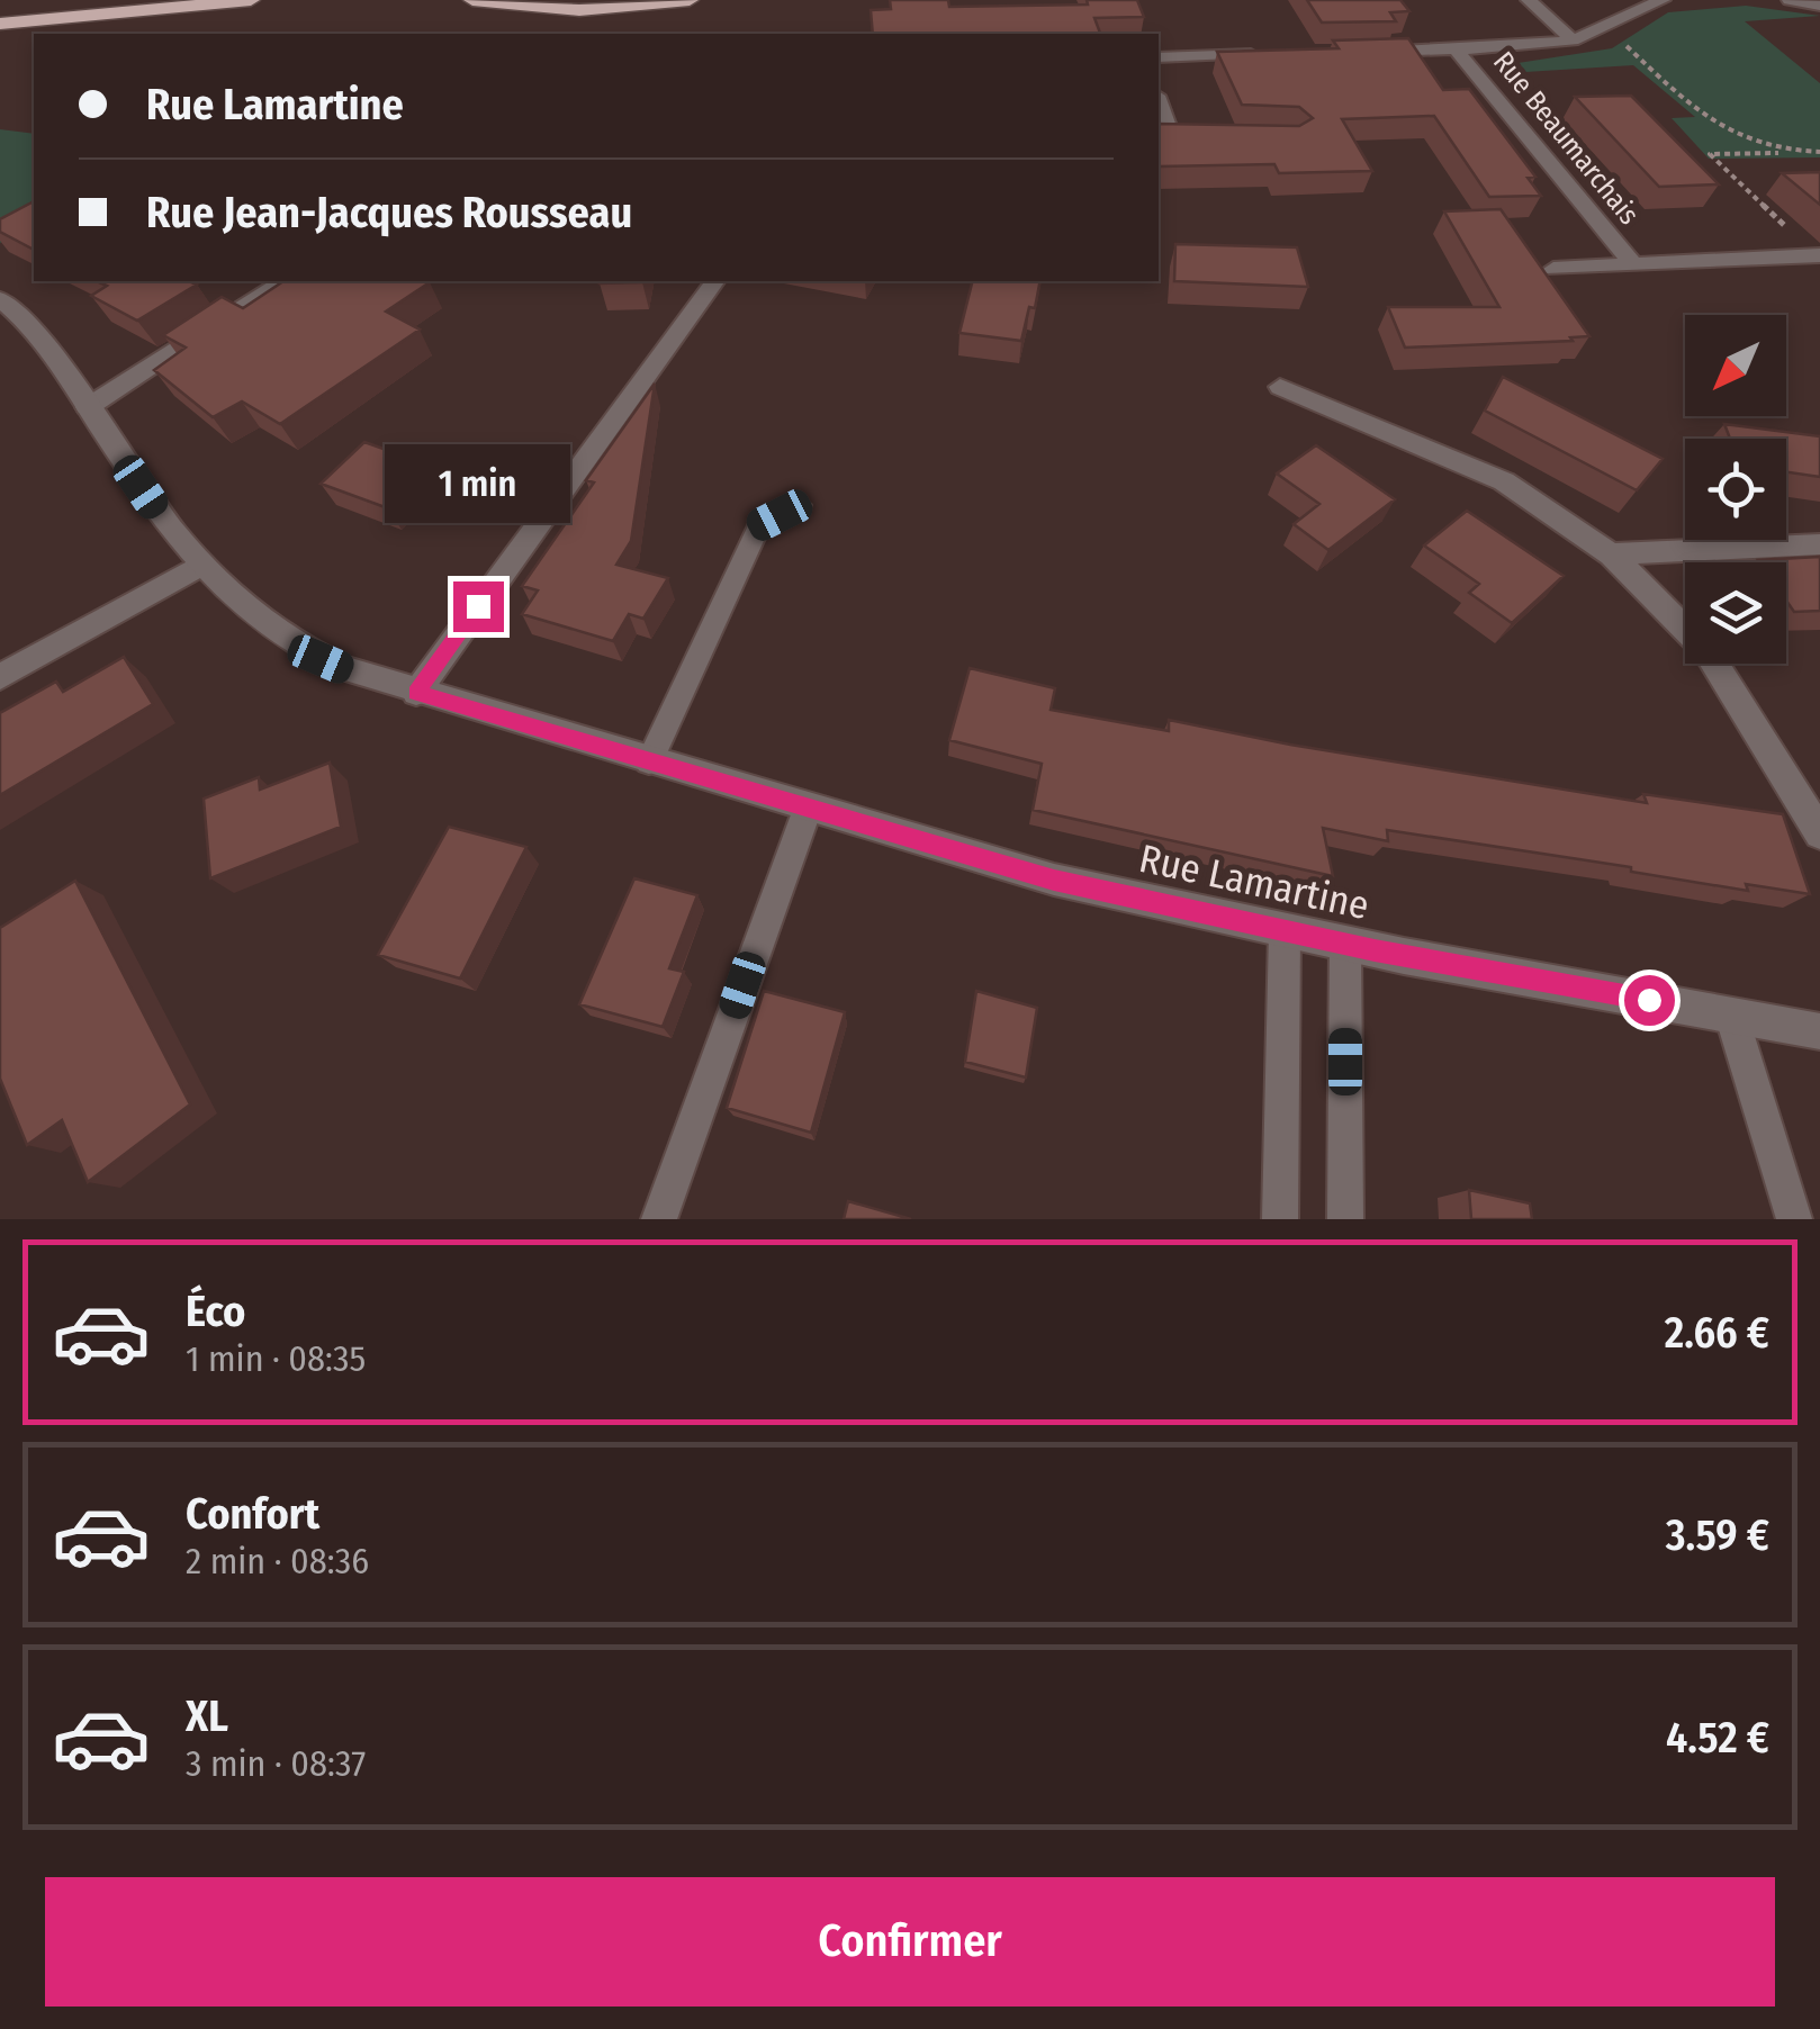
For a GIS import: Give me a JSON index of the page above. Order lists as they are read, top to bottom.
{
  "streets": {
    "street": ["Rue Beaumarchais", "Rue Lamartine"]
  },
  "north": "bottom left",
  "page": {
    "banner": ["Rue Lamartine", "Rue Jean-Jacques Rousseau"],
    "bubble": "1 min",
    "list": [
      {
        "name": "Éco",
        "note": "1 min · 08:35",
        "value": "2.66 €"
      },
      {
        "name": "Confort",
        "note": "2 min · 08:36",
        "value": "3.59 €"
      },
      {
        "name": "XL",
        "note": "3 min · 08:37",
        "value": "4.52 €"
      }
    ],
    "buttons": "Confirmer"
  }
}
